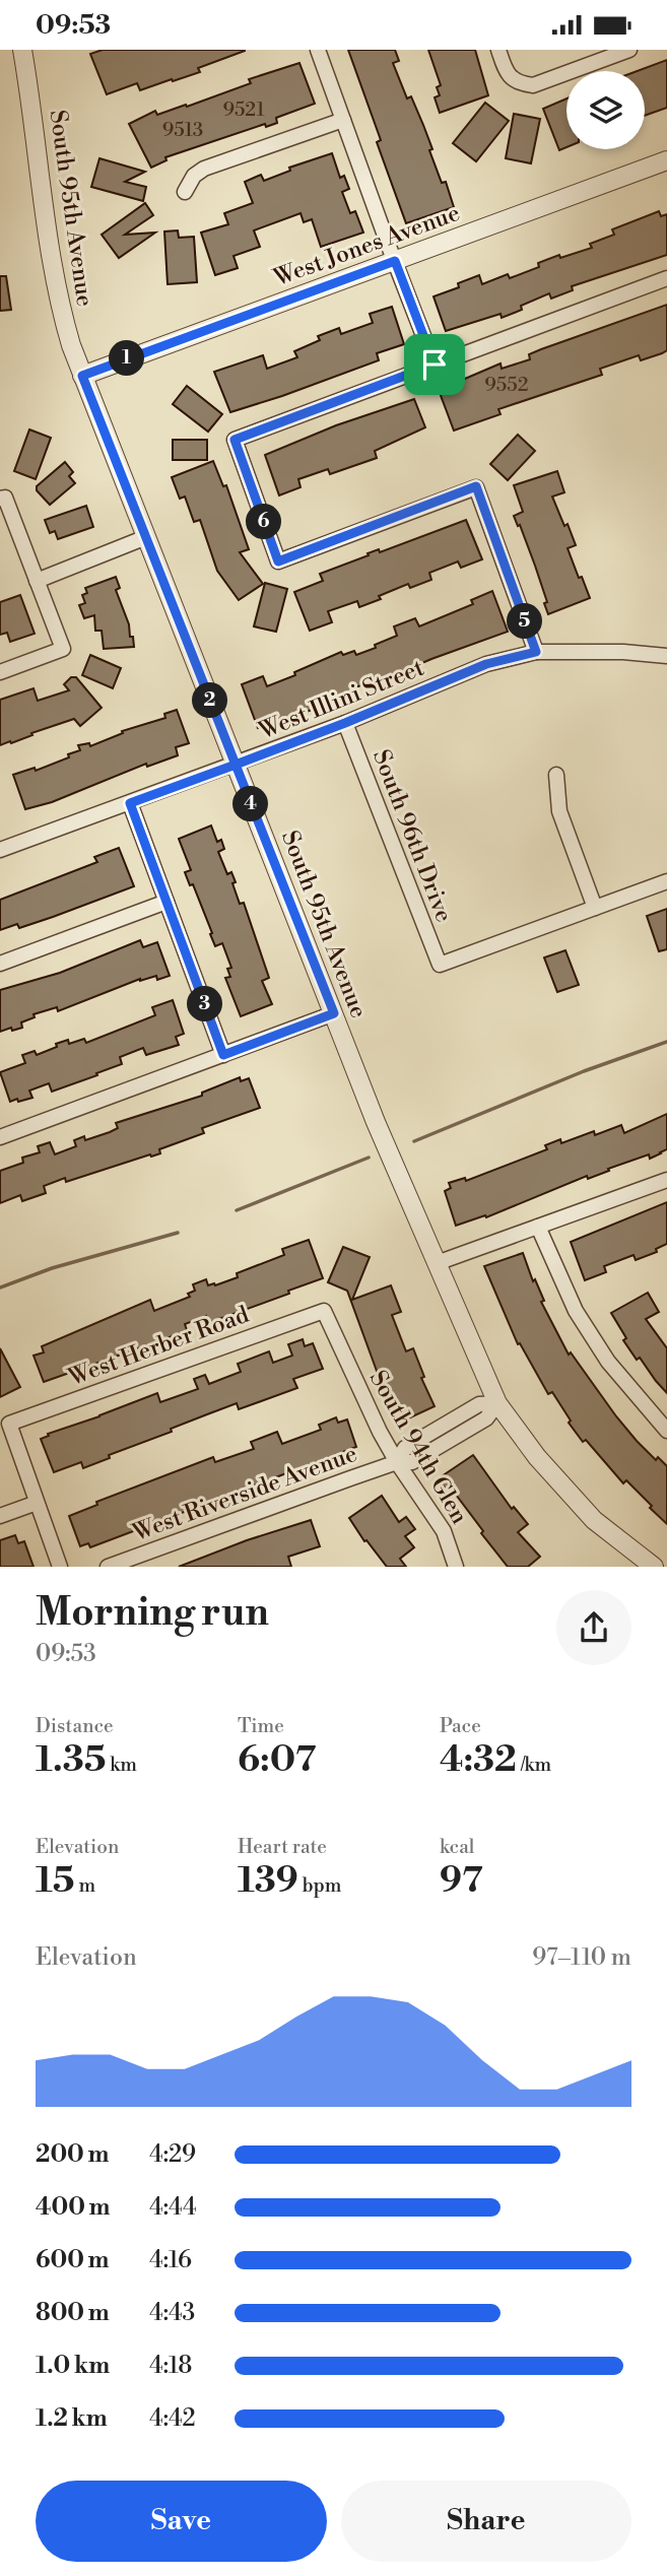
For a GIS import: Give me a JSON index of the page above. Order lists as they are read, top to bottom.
{
  "streets": {
    "street": [
      "South 95th Avenue",
      "West Jones Avenue",
      "West Illini Street",
      "South 96th Drive",
      "West Herber Road",
      "South 94th Glen",
      "West Riverside Avenue"
    ]
  },
  "crossings": [
    ["South 95th Avenue", "West Jones Avenue"],
    ["South 95th Avenue", "West Illini Street"],
    ["South 95th Avenue", "West Riverside Avenue"],
    ["West Illini Street", "South 96th Drive"],
    ["West Herber Road", "South 94th Glen"],
    ["South 94th Glen", "West Riverside Avenue"]
  ],
  "house_numbers": ["9521", "9513", "9552"],
  "page": {
    "status": "09:53",
    "pins": [
      "1",
      "6",
      "5",
      "2",
      "4",
      "3"
    ],
    "heading": ["Morning run", "09:53"],
    "stats": [
      ["Distance", "1.35 km"],
      ["Time", "6:07"],
      ["Pace", "4:32 /km"],
      ["Elevation", "15 m"],
      ["Heart rate", "139 bpm"],
      ["kcal", "97"]
    ],
    "chart": ["Elevation", "97–110 m"],
    "list": [
      {
        "name": "200 m",
        "note": "4:29"
      },
      {
        "name": "400 m",
        "note": "4:44"
      },
      {
        "name": "600 m",
        "note": "4:16"
      },
      {
        "name": "800 m",
        "note": "4:43"
      },
      {
        "name": "1.0 km",
        "note": "4:18"
      },
      {
        "name": "1.2 km",
        "note": "4:42"
      }
    ],
    "buttons": ["Save", "Share"]
  }
}
